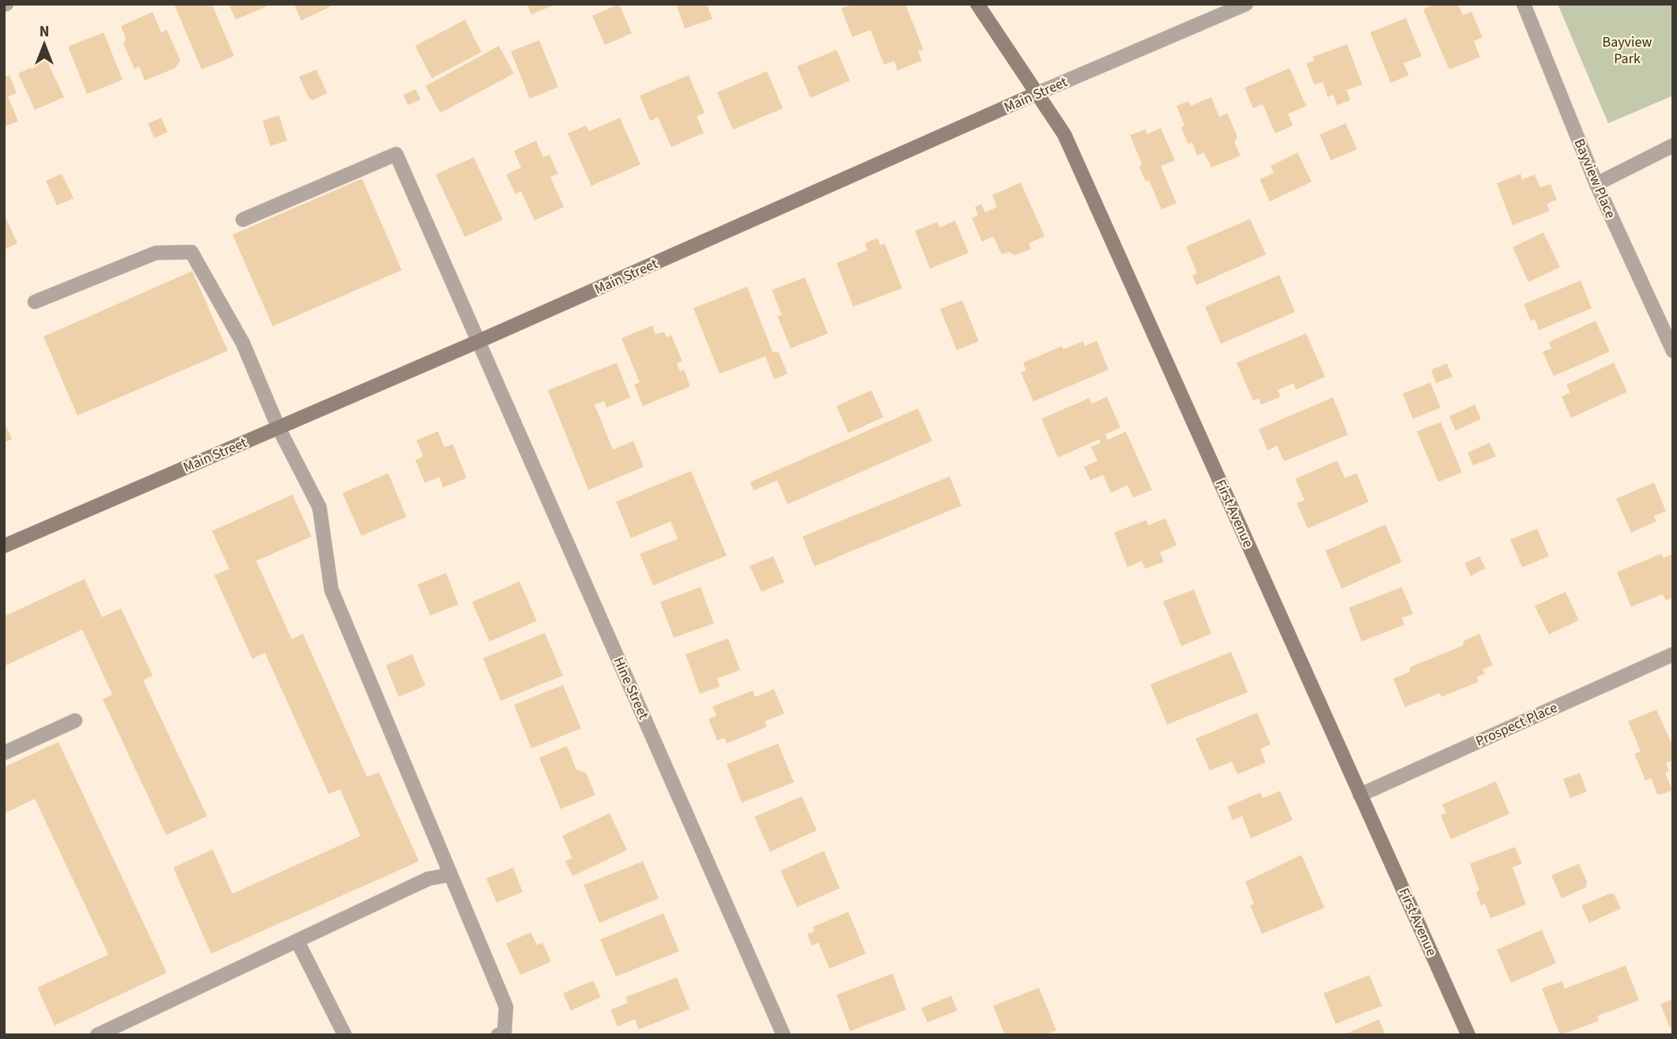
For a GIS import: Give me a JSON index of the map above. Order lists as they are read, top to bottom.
{
  "streets": {
    "street": [
      "Main Street",
      "Bayview Place",
      "First Avenue",
      "Hine Street",
      "Prospect Place"
    ]
  },
  "crossings": [
    ["Main Street", "First Avenue"],
    ["Main Street", "Hine Street"],
    ["First Avenue", "Prospect Place"]
  ],
  "parks": ["Bayview Park"],
  "north": "top"
}
